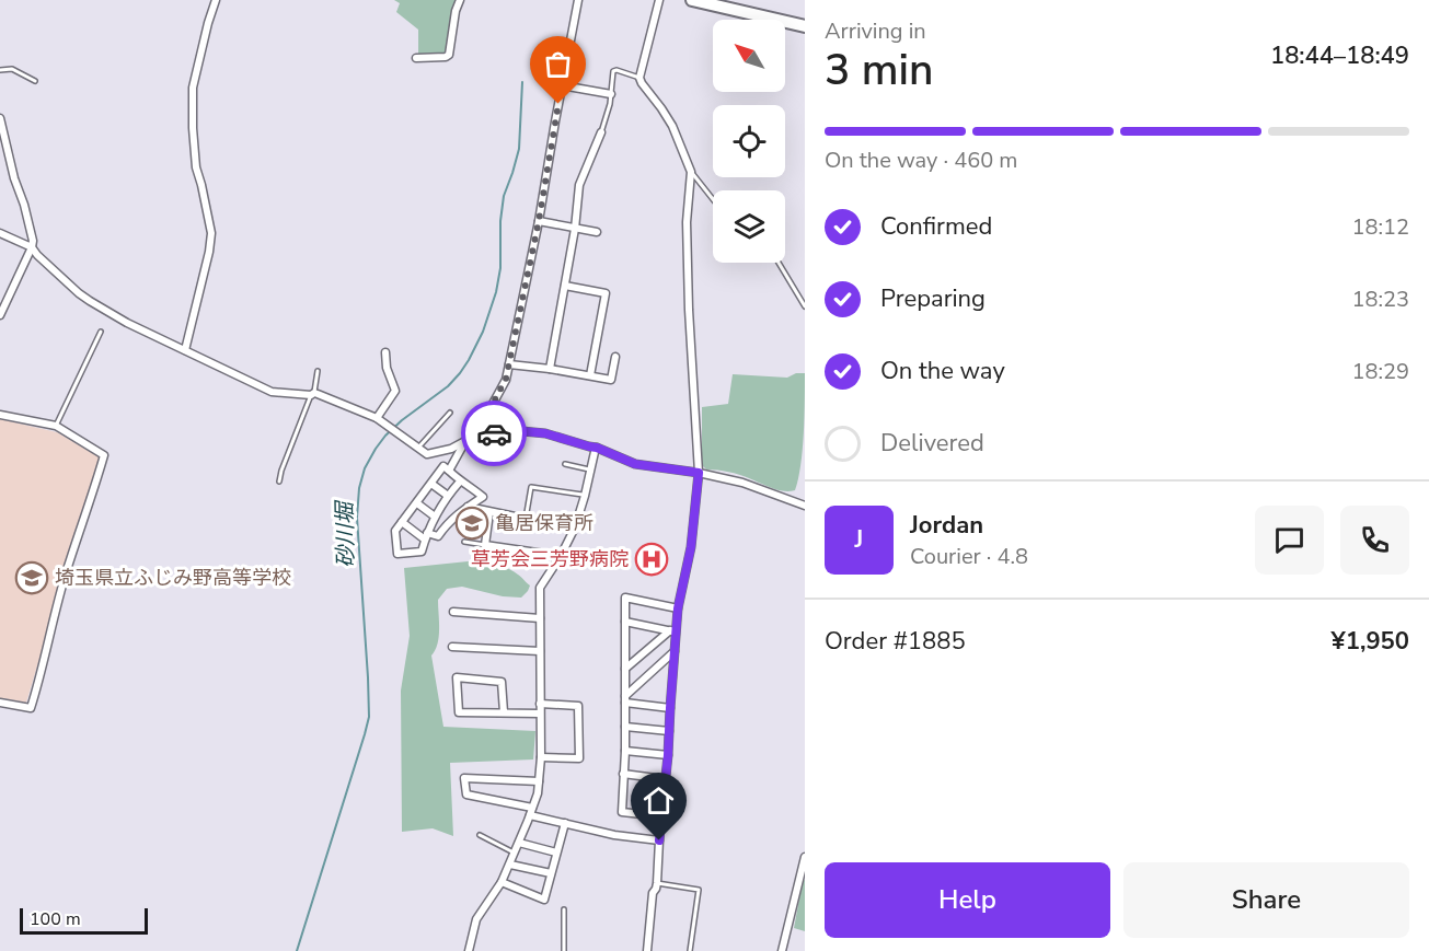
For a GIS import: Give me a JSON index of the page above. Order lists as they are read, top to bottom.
{
  "water": ["砂川堀"],
  "places": {
    "school or university": ["亀居保育所", "埼玉県立ふじみ野高等学校"],
    "hospital": ["草芳会三芳野病院"]
  },
  "scale_bar": "100 m",
  "north": "top left",
  "page": {
    "heading": ["3 min", "Arriving in", "18:44–18:49"],
    "panel": [
      "Jordan",
      "Courier · 4.8",
      "Order #1885",
      "¥1,950"
    ],
    "bar": "On the way · 460 m",
    "list": [
      ["Confirmed", "18:12"],
      ["Preparing", "18:23"],
      ["On the way", "18:29"],
      "Delivered"
    ],
    "round": "J",
    "buttons": ["Help", "Share"],
    "scale": "100 m"
  }
}
